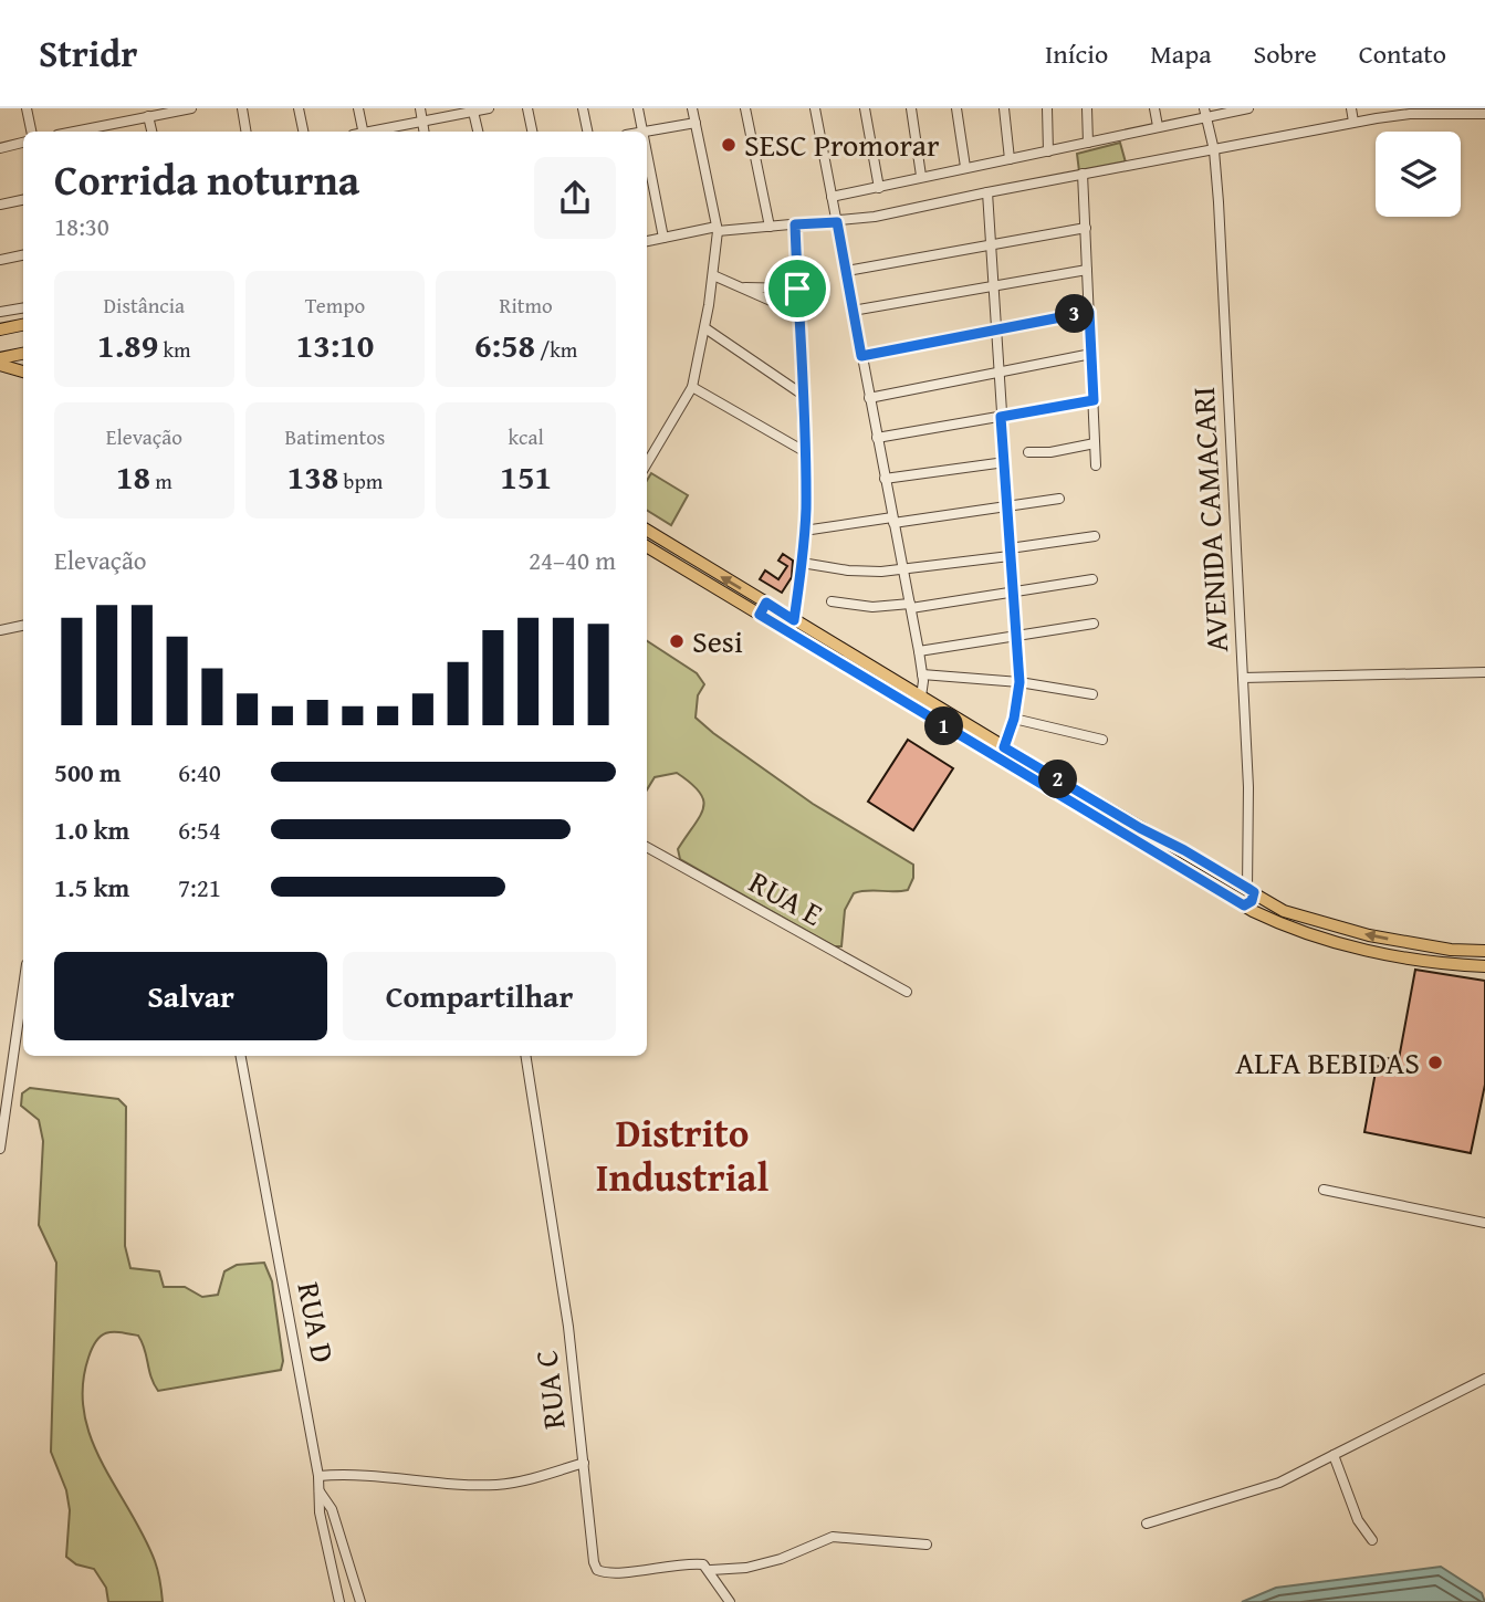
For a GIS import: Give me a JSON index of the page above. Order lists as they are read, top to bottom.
{
  "streets": {
    "street": [
      "AVENIDA CAMACARI",
      "RUA E",
      "RUA D",
      "RUA C"
    ]
  },
  "districts": ["Distrito Industrial"],
  "places": ["SESC Promorar", "Sesi", "ALFA BEBIDAS"],
  "page": {
    "header": "Stridr",
    "nav": [
      "Início",
      "Mapa",
      "Sobre",
      "Contato"
    ],
    "heading": ["Corrida noturna", "18:30"],
    "stats": [
      ["Distância", "1.89 km"],
      ["Tempo", "13:10"],
      ["Ritmo", "6:58 /km"],
      ["Elevação", "18 m"],
      ["Batimentos", "138 bpm"],
      ["kcal", "151"]
    ],
    "pins": ["3", "1", "2"],
    "chart": ["Elevação", "24–40 m"],
    "list": [
      {
        "name": "500 m",
        "note": "6:40"
      },
      {
        "name": "1.0 km",
        "note": "6:54"
      },
      {
        "name": "1.5 km",
        "note": "7:21"
      }
    ],
    "buttons": ["Salvar", "Compartilhar"]
  }
}
